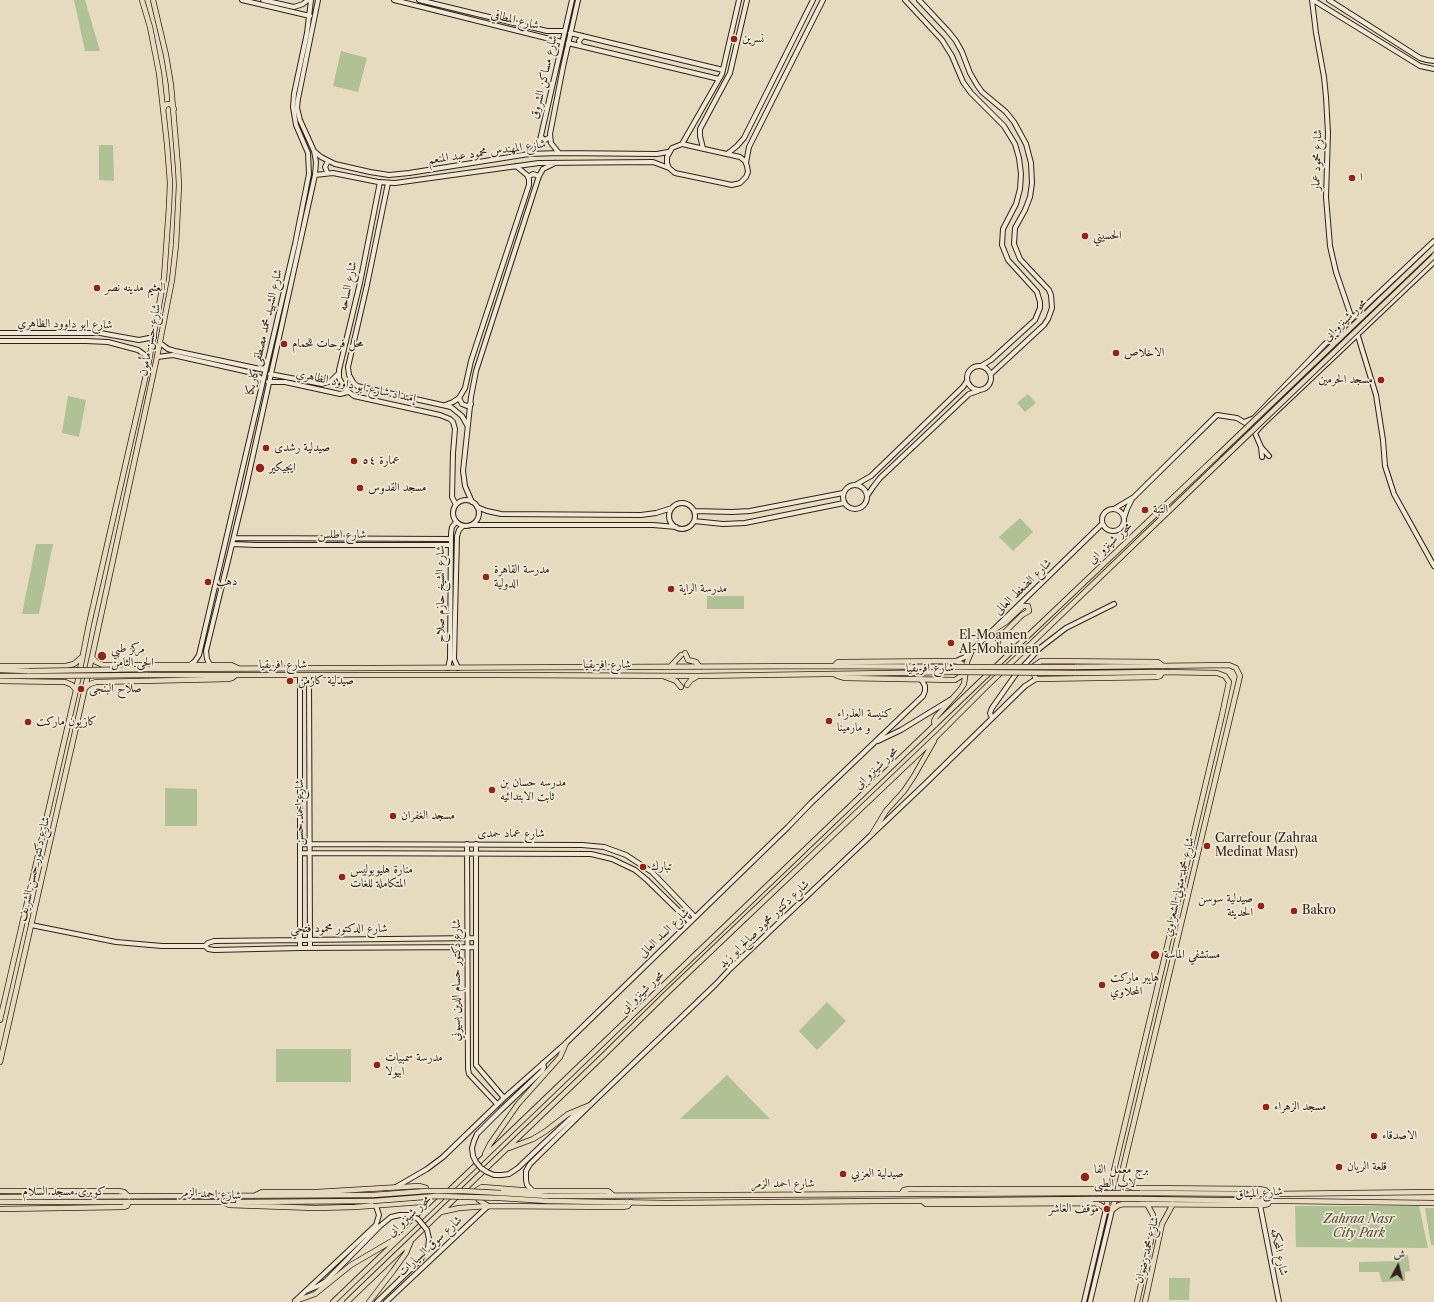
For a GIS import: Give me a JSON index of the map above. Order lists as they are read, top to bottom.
{
  "streets": {
    "main road": [
      "محور شينزو ابى",
      "شارع حسن مأمون",
      "شارع افريقيا",
      "شارع دكتور حسن الشريف",
      "شارع محمد متولي الشعراوي",
      "شارع احمد الزمر",
      "كوبرى مسجد السلام",
      "شارع الميثاق",
      "شارع محمد رضوان"
    ],
    "street": [
      "شارع المطافي",
      "شارع مساكن الشروق",
      "شارع المهندس محمود عبد المنعم",
      "شارع محمود عمار",
      "شارع الساحه",
      "شارع ابو داوود الظاهري",
      "شارع الشهيد محمد مصطفى كاريكا",
      "إمتداد شارع ابو داوود الظاهري",
      "شارع اطلس",
      "شارع الضغط العالى",
      "شارع الشيخ حازم صلاح",
      "شارع احمد حسن",
      "شارع عماد حمدى",
      "شارع دكتور محمود صالح ابو زيد",
      "شارع الدكتور محمود فتحي",
      "شارع السد العالى",
      "شارع دكتور حسام الدين بسيوني",
      "شارع سوق السيارات",
      "شارع المحكمه"
    ]
  },
  "crossings": [
    ["شارع المطافي", "شارع مساكن الشروق"],
    ["شارع مساكن الشروق", "شارع المهندس محمود عبد المنعم"],
    ["شارع المهندس محمود عبد المنعم", "شارع الساحه"],
    ["شارع المهندس محمود عبد المنعم", "شارع الشهيد محمد مصطفى كاريكا"],
    ["شارع الساحه", "إمتداد شارع ابو داوود الظاهري"],
    ["محور شينزو ابى", "شارع احمد الزمر"],
    ["شارع ابو داوود الظاهري", "شارع حسن مأمون"],
    ["شارع الشهيد محمد مصطفى كاريكا", "إمتداد شارع ابو داوود الظاهري"],
    ["شارع الشهيد محمد مصطفى كاريكا", "شارع اطلس"],
    ["شارع الشهيد محمد مصطفى كاريكا", "شارع افريقيا"],
    ["شارع حسن مأمون", "شارع افريقيا"],
    ["شارع حسن مأمون", "شارع دكتور حسن الشريف"],
    ["إمتداد شارع ابو داوود الظاهري", "شارع الشيخ حازم صلاح"],
    ["شارع اطلس", "شارع الشيخ حازم صلاح"],
    ["شارع الضغط العالى", "شارع افريقيا"],
    ["شارع الشيخ حازم صلاح", "شارع افريقيا"],
    ["شارع افريقيا", "شارع احمد حسن"],
    ["شارع افريقيا", "شارع دكتور حسن الشريف"],
    ["شارع افريقيا", "شارع السد العالى"],
    ["شارع احمد حسن", "شارع عماد حمدى"],
    ["شارع احمد حسن", "شارع الدكتور محمود فتحي"],
    ["شارع عماد حمدى", "شارع السد العالى"],
    ["شارع عماد حمدى", "شارع دكتور حسام الدين بسيوني"],
    ["شارع دكتور حسن الشريف", "شارع الدكتور محمود فتحي"],
    ["شارع محمد متولي الشعراوي", "شارع احمد الزمر"],
    ["شارع محمد متولي الشعراوي", "شارع الميثاق"],
    ["شارع دكتور محمود صالح ابو زيد", "شارع احمد الزمر"],
    ["شارع الدكتور محمود فتحي", "شارع دكتور حسام الدين بسيوني"],
    ["شارع السد العالى", "شارع دكتور حسام الدين بسيوني"],
    ["شارع السد العالى", "شارع احمد الزمر"],
    ["شارع احمد الزمر", "كوبرى مسجد السلام"],
    ["شارع احمد الزمر", "شارع سوق السيارات"],
    ["شارع الميثاق", "شارع محمد رضوان"],
    ["شارع الميثاق", "شارع المحكمه"]
  ],
  "parks": ["Zahraa Nasr City Park"],
  "places": [
    "نسرين",
    "ا",
    "الحسيني",
    "العثيم مدينه نصر",
    "محل فرحات للحمام",
    "الاخلاص",
    "مسجد الحرمين",
    "صيدلية رشدى",
    "عمارة ٥٤",
    "ايجيكير",
    "مسجد القدوس",
    "التبة",
    "مدرسة القاهرة الدولية",
    "دهب",
    "مدرسة الراية",
    "El-Moamen Al-Mohaimen",
    "مركز طبي الحى الثامن",
    "صيدلية كارمن",
    "صلاح البنجى",
    "كنيسة العذراء و مارمينا",
    "كازيون ماركت",
    "مدرسه حسان بن ثابت الابتدائيه",
    "مسجد الغفران",
    "Carrefour (Zahraa Medinat Masr)",
    "تبارك",
    "منارة هليوبوليس المتكاملة للغات",
    "صيدلية سوسن الحديثة",
    "Bakro",
    "مستشفي الماسة",
    "هايبر ماركت المحلاوي",
    "مدرسة سمبيات ابيولا",
    "مسجد الزهراء",
    "الاصدقاء",
    "قلعة الريان",
    "صيدلية العزبي",
    "برج معمل الفا لاب الطبى",
    "موقف العاشر"
  ],
  "north": "top"
}
